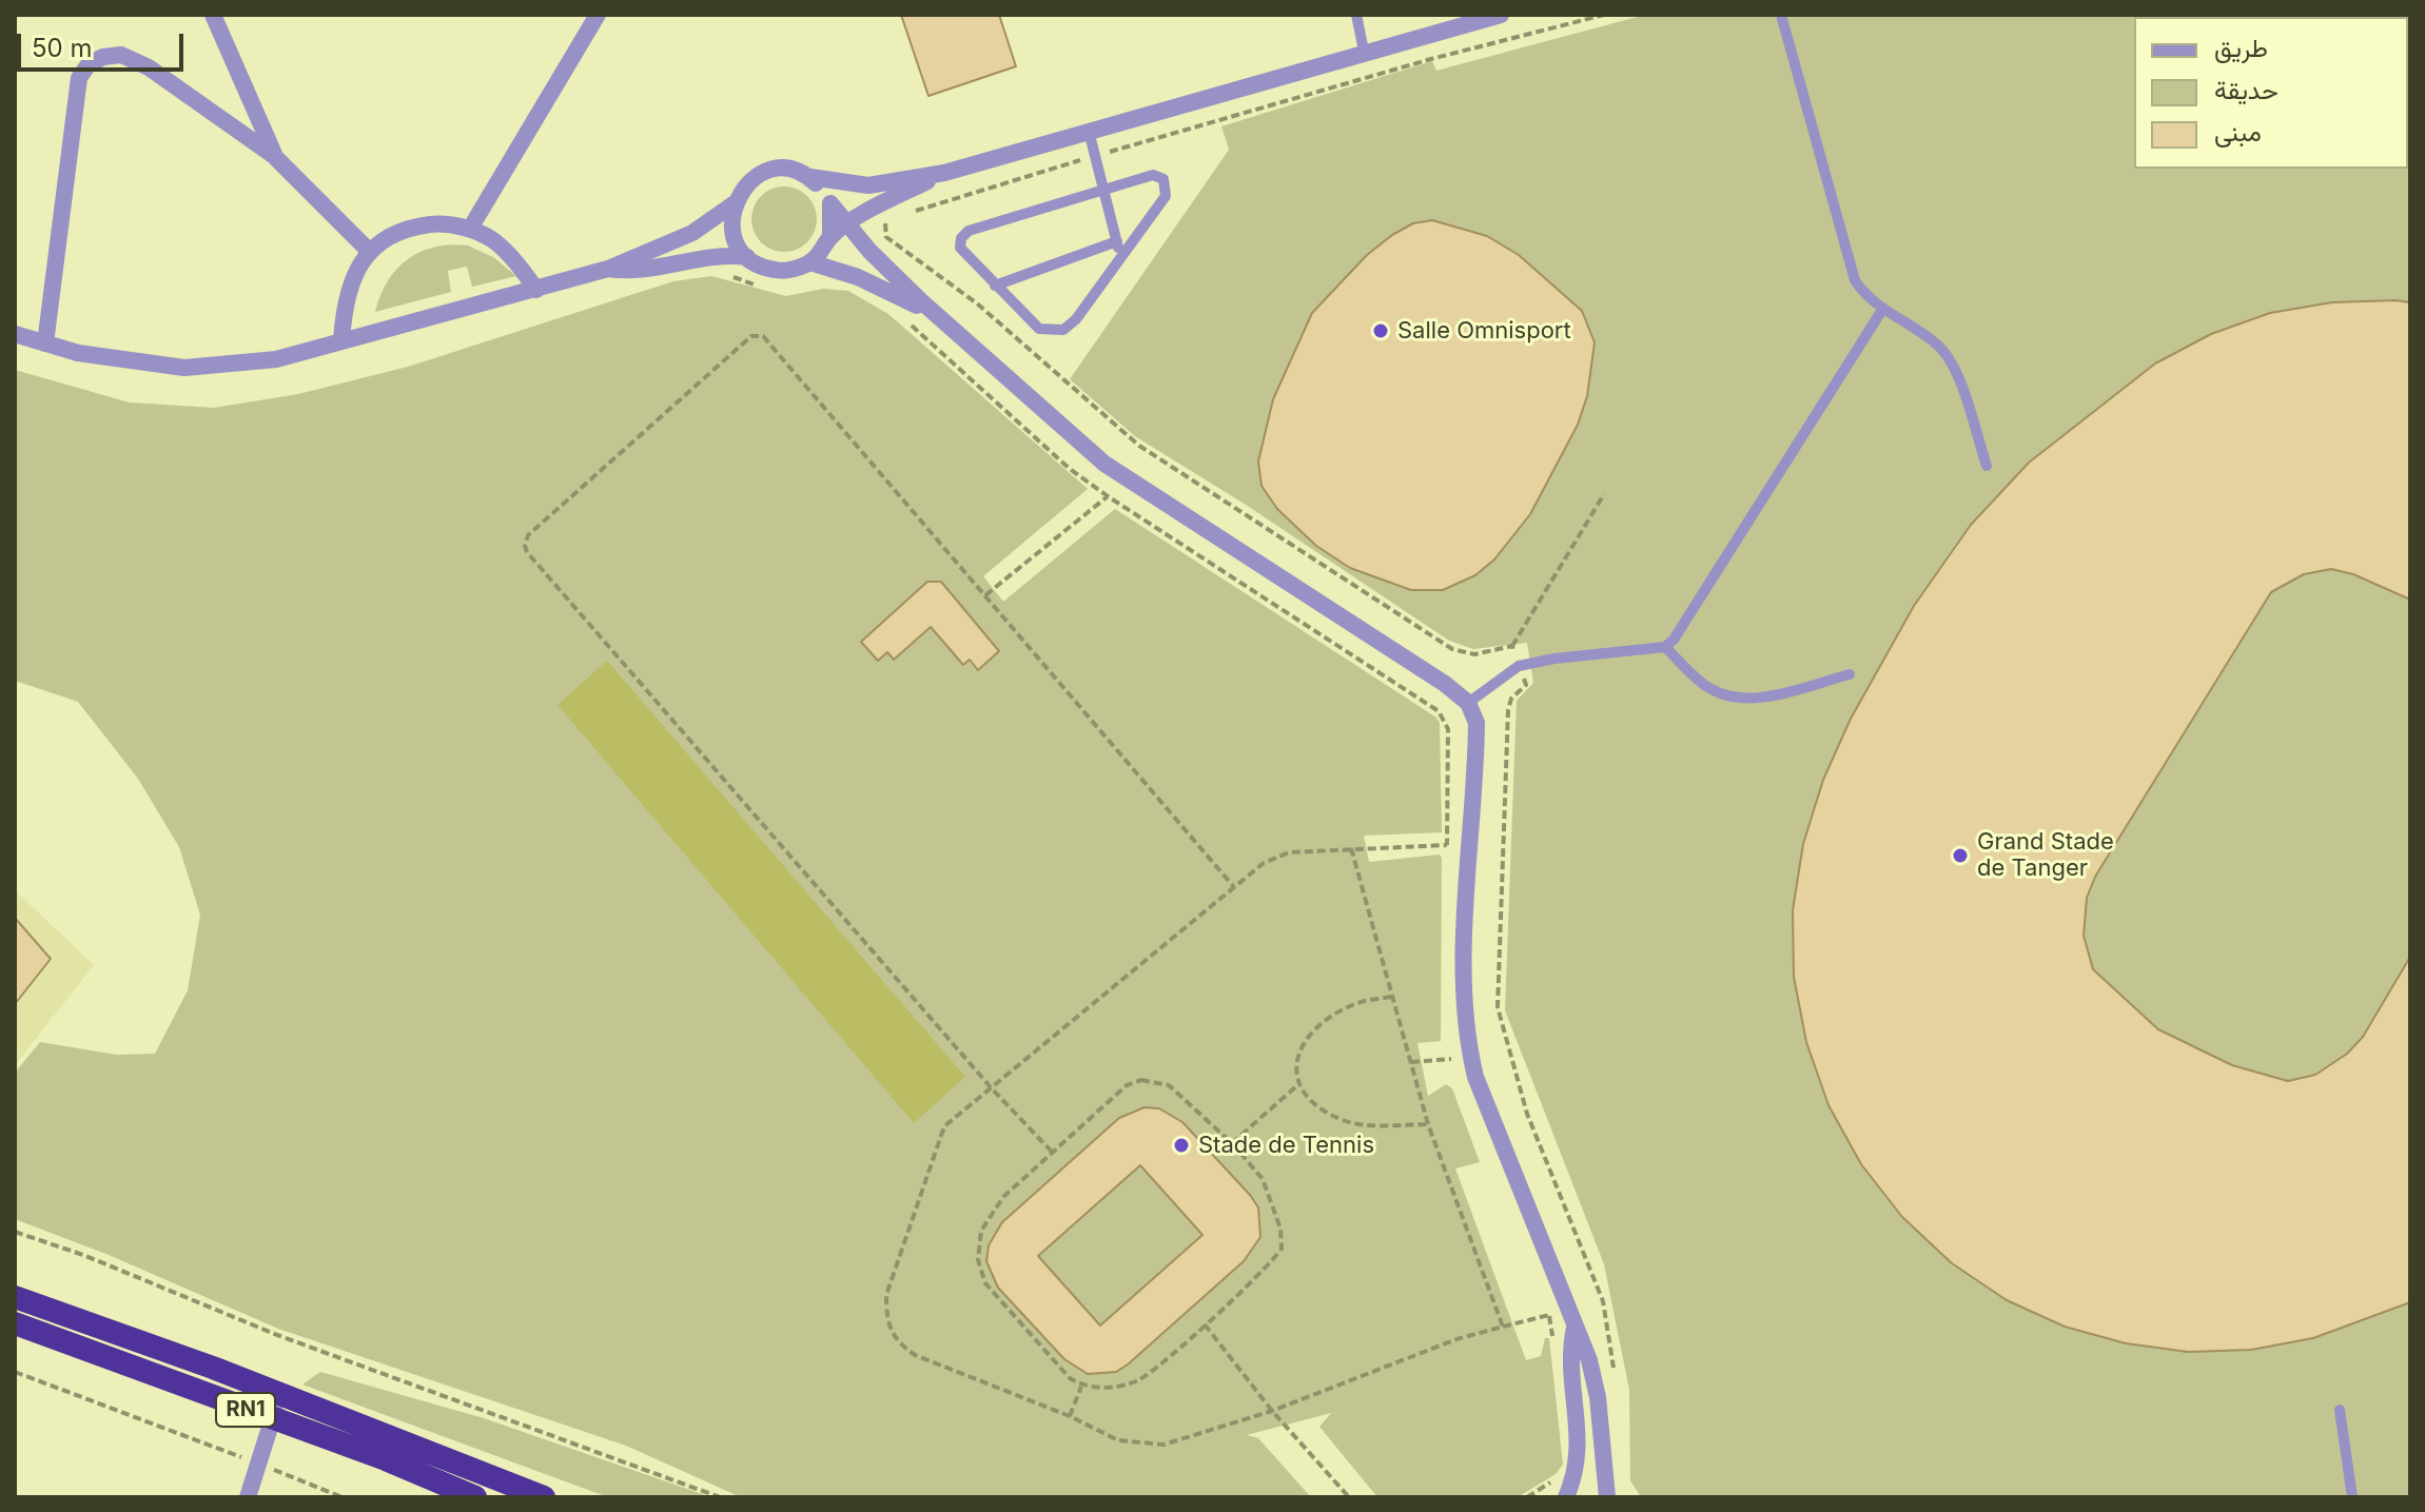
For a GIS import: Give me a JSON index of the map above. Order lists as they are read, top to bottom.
{
  "streets": {
    "highway": ["RN1"]
  },
  "places": ["Salle Omnisport", "Grand Stade de Tanger", "Stade de Tennis"],
  "legend": ["طريق", "حديقة", "مبنى"],
  "scale_bar": "50 m"
}
